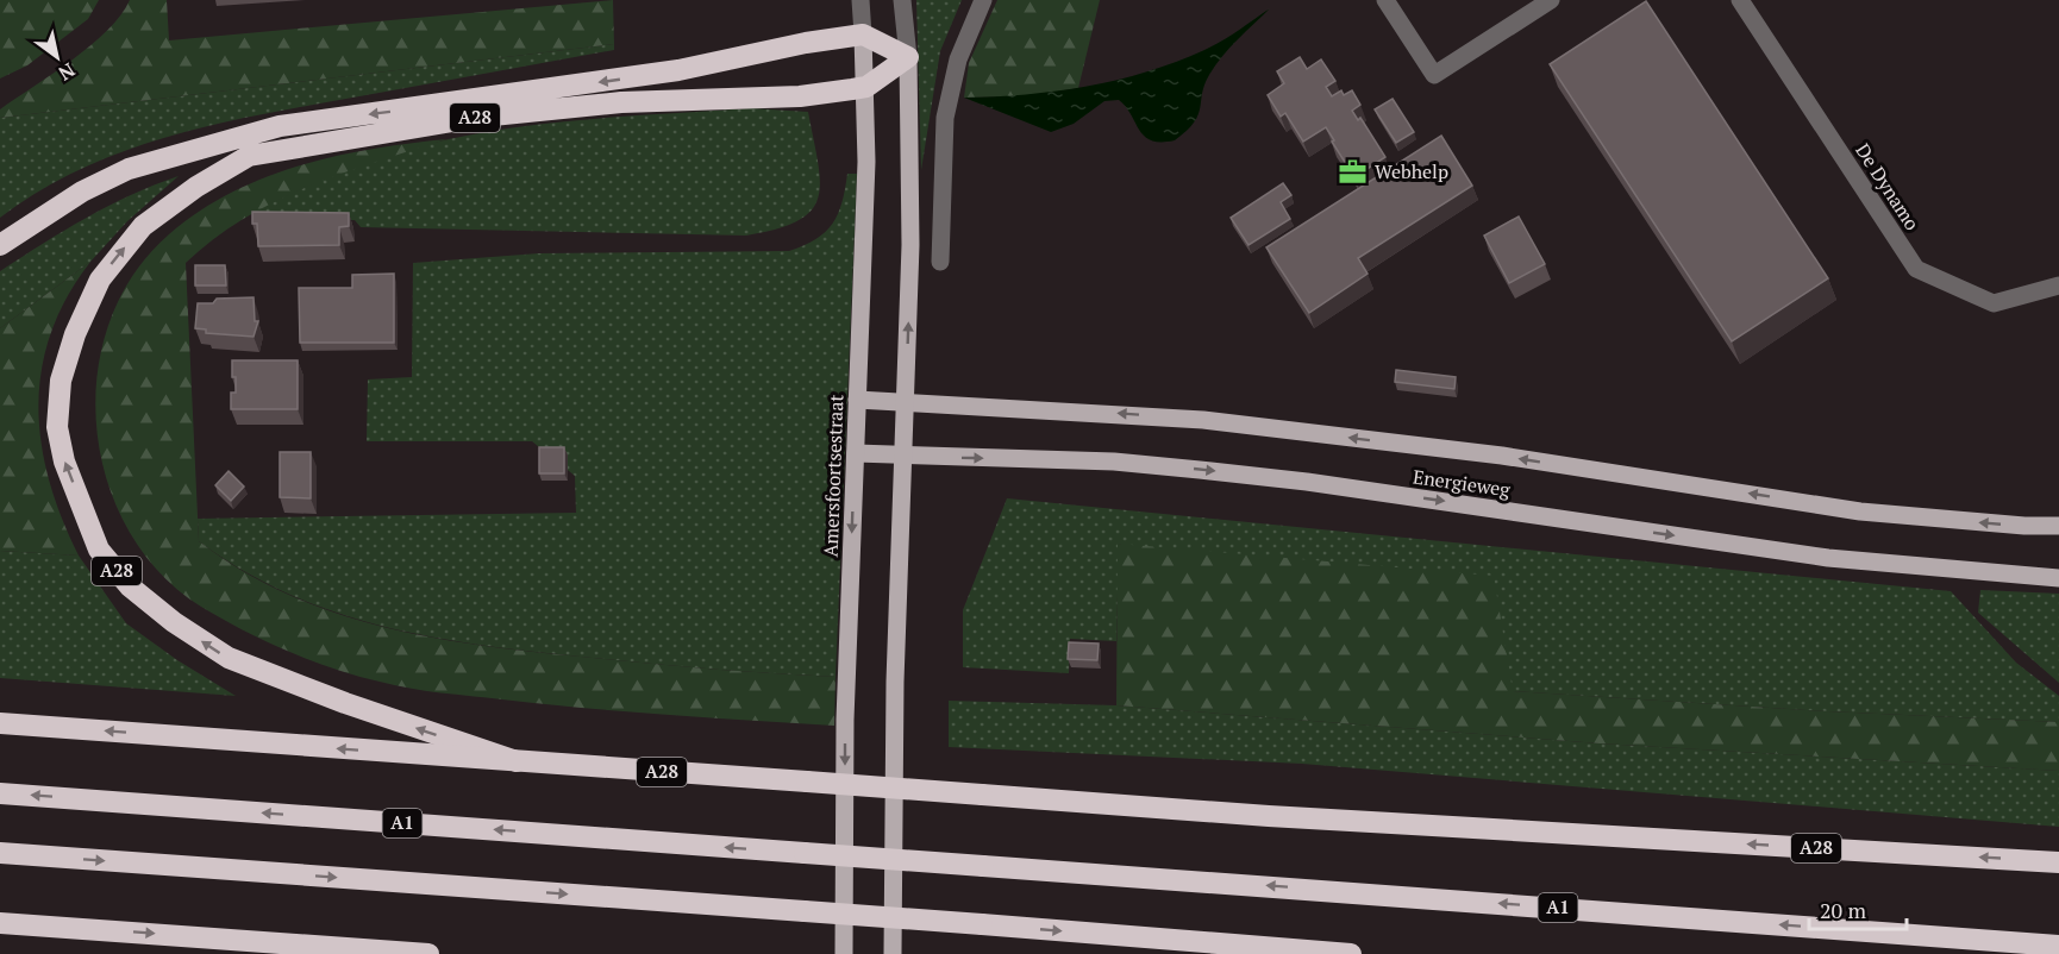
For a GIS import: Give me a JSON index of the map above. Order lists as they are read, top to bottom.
{
  "streets": {
    "highway": ["A28", "A1"],
    "main road": ["Amersfoortsestraat", "Energieweg"],
    "street": ["De Dynamo"]
  },
  "crossings": [
    ["A28", "Amersfoortsestraat"],
    ["Amersfoortsestraat", "Energieweg"]
  ],
  "one_way": ["Amersfoortsestraat"],
  "places": {
    "office": ["Webhelp"]
  },
  "scale_bar": "20 m",
  "north": "bottom right"
}
